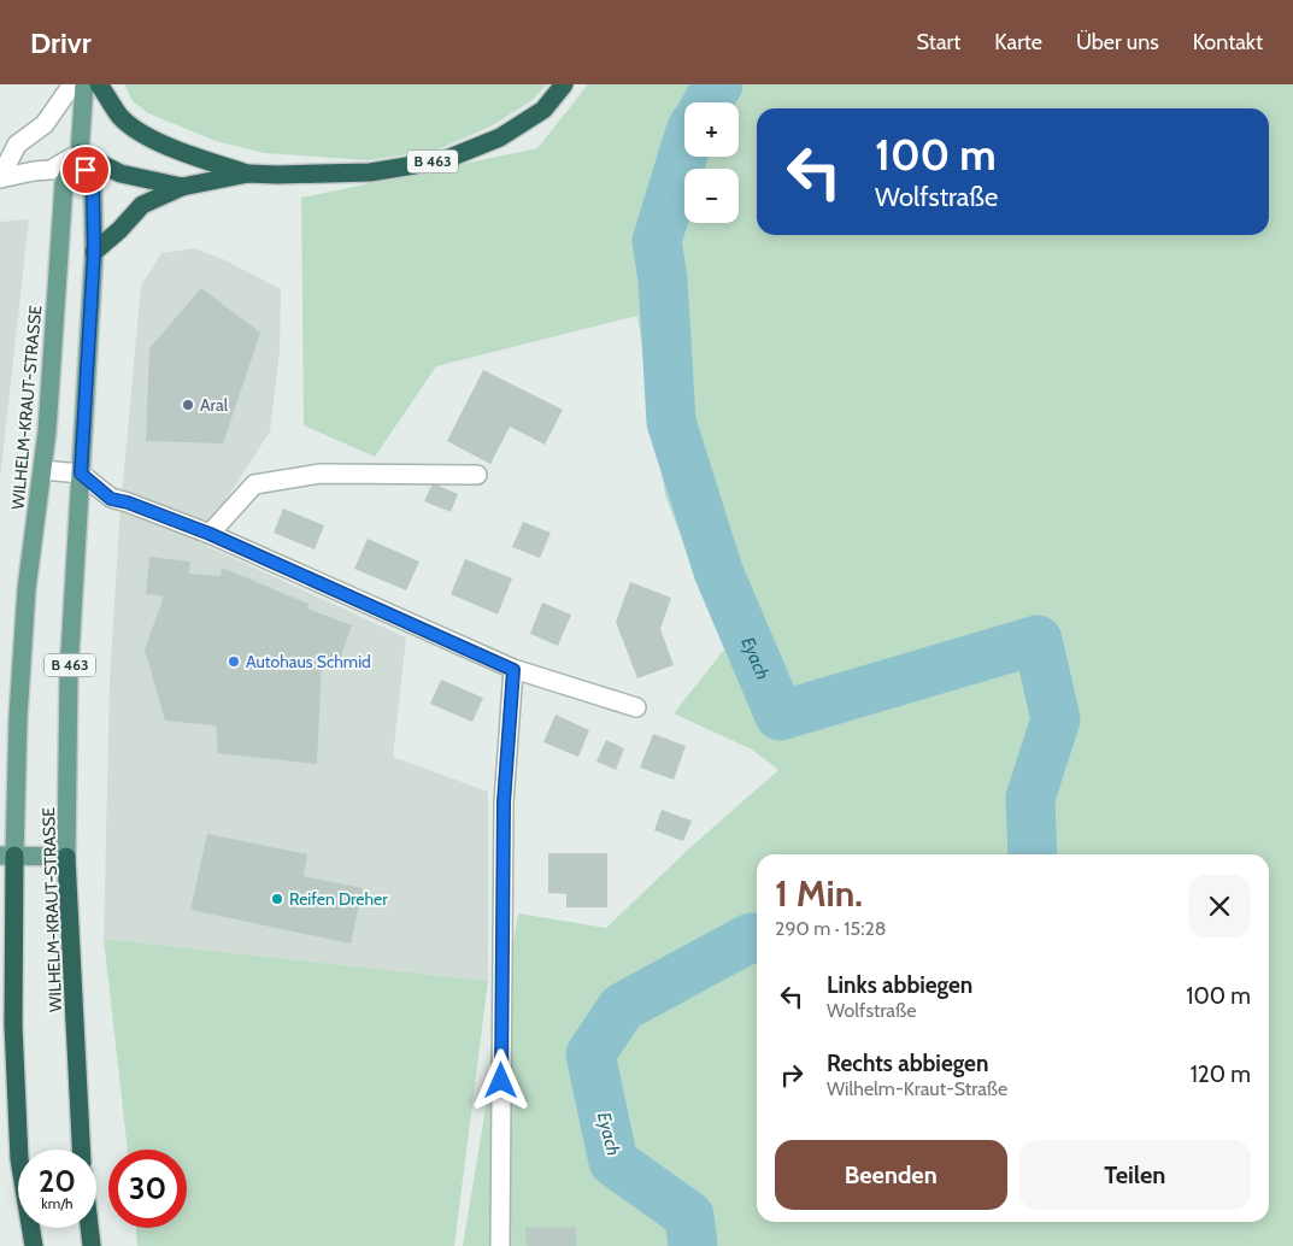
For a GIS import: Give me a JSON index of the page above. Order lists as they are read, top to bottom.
{
  "streets": {
    "highway": ["B 463", "WILHELM-KRAUT-STRASSE"]
  },
  "crossings": [
    ["B 463", "WILHELM-KRAUT-STRASSE"]
  ],
  "water": ["Eyach"],
  "places": ["Aral", "Autohaus Schmid", "Reifen Dreher"],
  "page": {
    "header": "Drivr",
    "nav": [
      "Start",
      "Karte",
      "Über uns",
      "Kontakt"
    ],
    "map_buttons": ["+", "−"],
    "turn": ["100 m", "Wolfstraße"],
    "heading": ["1 Min.", "290 m · 15:28"],
    "list": [
      {
        "name": "Links abbiegen",
        "note": "Wolfstraße",
        "value": "100 m"
      },
      {
        "name": "Rechts abbiegen",
        "note": "Wilhelm-Kraut-Straße",
        "value": "120 m"
      }
    ],
    "buttons": ["Beenden", "Teilen"],
    "speed": "20 km/h",
    "limit": "30"
  }
}
